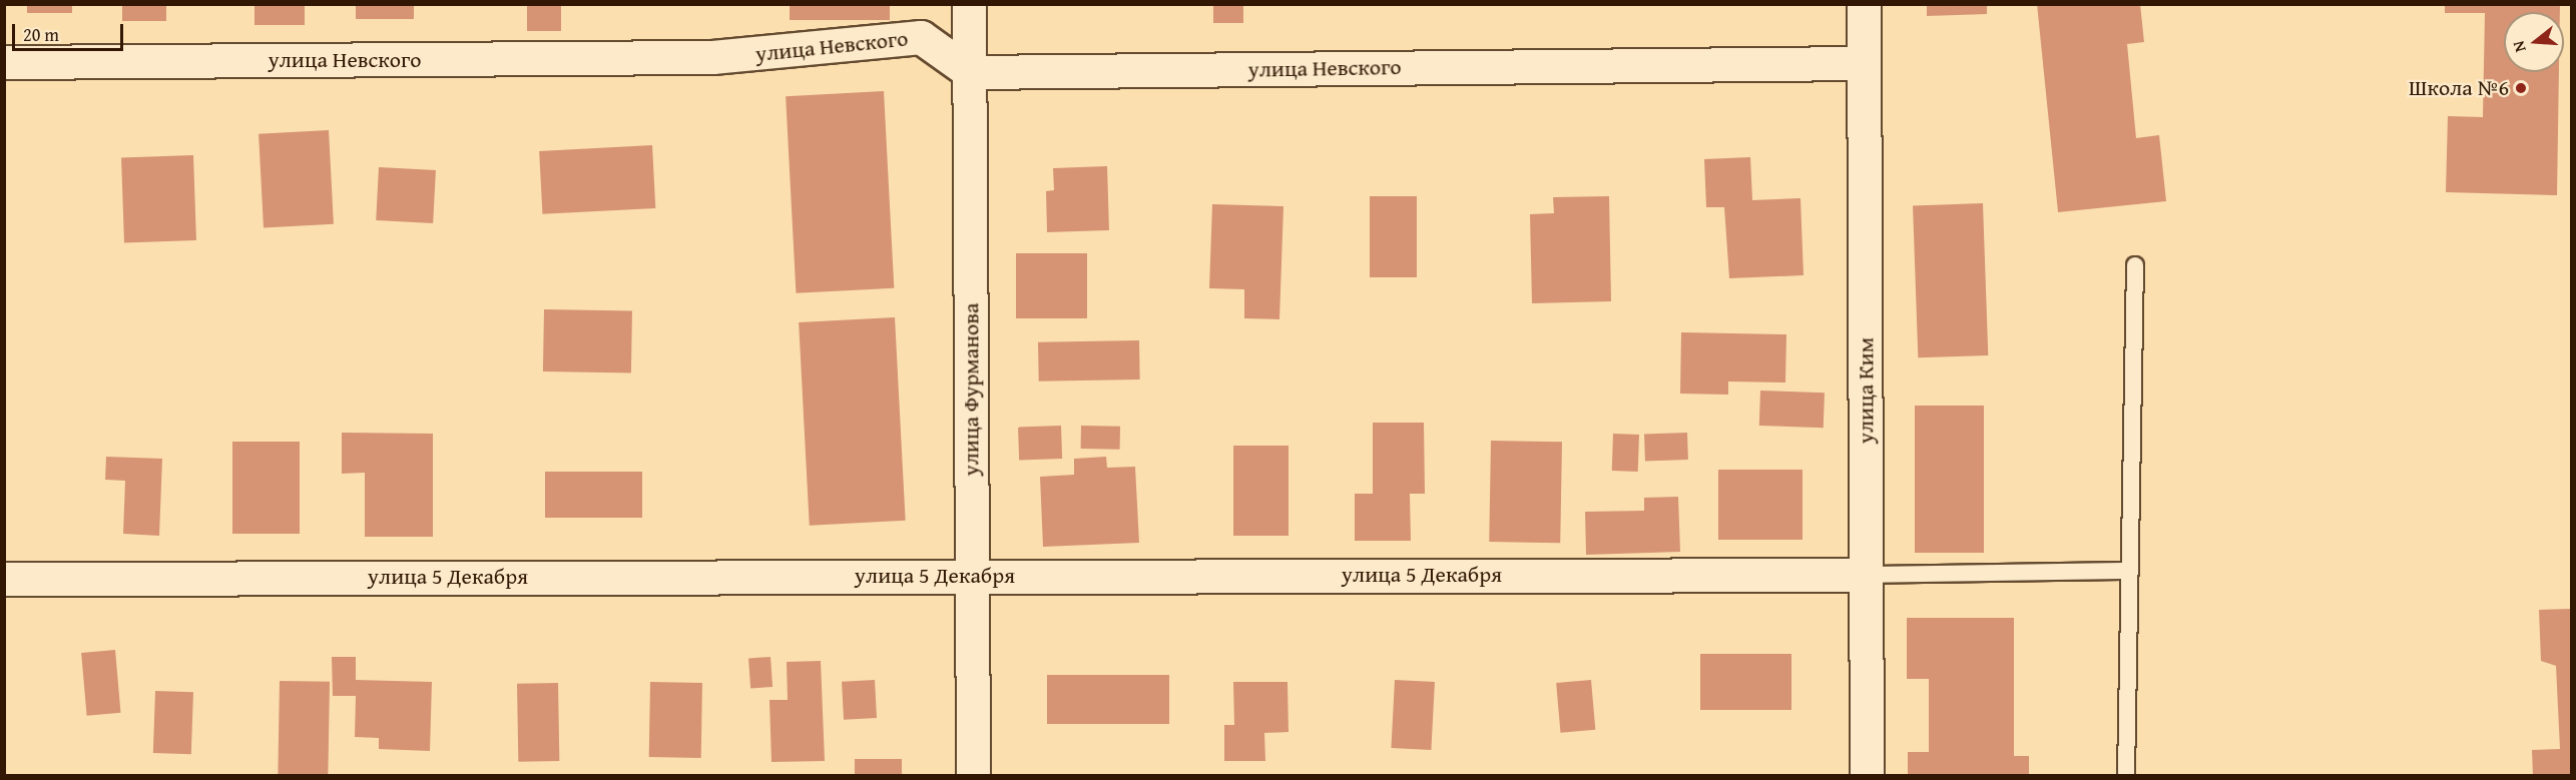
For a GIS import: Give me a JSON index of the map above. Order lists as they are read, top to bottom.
{
  "streets": {
    "street": [
      "улица Невского",
      "улица Фурманова",
      "улица Ким",
      "улица 5 Декабря"
    ]
  },
  "crossings": [
    ["улица Невского", "улица Фурманова"],
    ["улица Невского", "улица Ким"],
    ["улица Фурманова", "улица 5 Декабря"],
    ["улица Ким", "улица 5 Декабря"]
  ],
  "places": ["Школа №6"],
  "scale_bar": "20 m",
  "north": "left"
}
